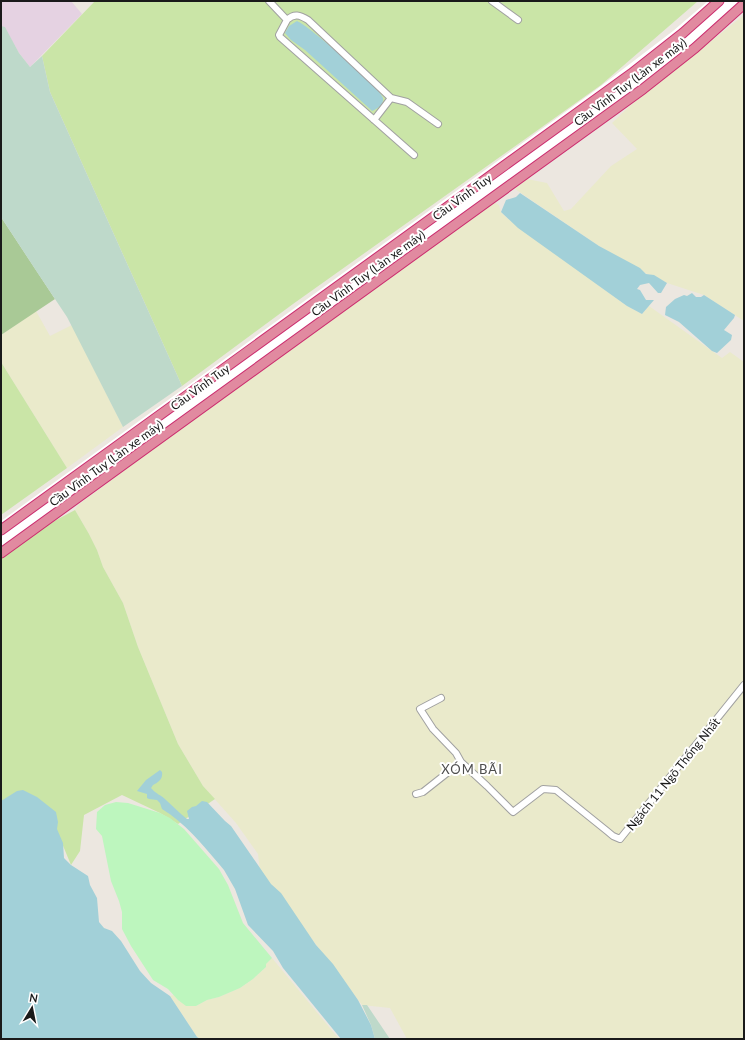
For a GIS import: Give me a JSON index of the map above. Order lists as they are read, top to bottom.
{
  "streets": {
    "highway": ["Cầu Vĩnh Tuy (Làn xe máy)", "Cầu Vĩnh Tuy"],
    "street": ["Ngách 11 Ngõ Thống Nhất"]
  },
  "districts": ["XÓM BÃI"],
  "north": "top"
}
